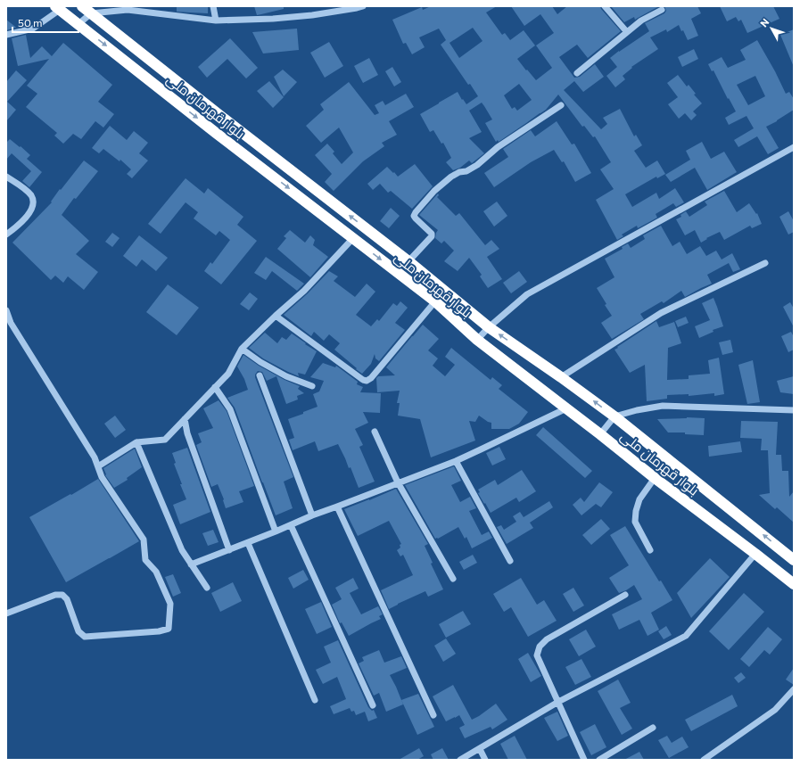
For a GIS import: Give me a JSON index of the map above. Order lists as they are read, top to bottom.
{
  "streets": {
    "highway": ["بلوار قهرمان ملی"]
  },
  "scale_bar": "50 m",
  "north": "top left"
}
